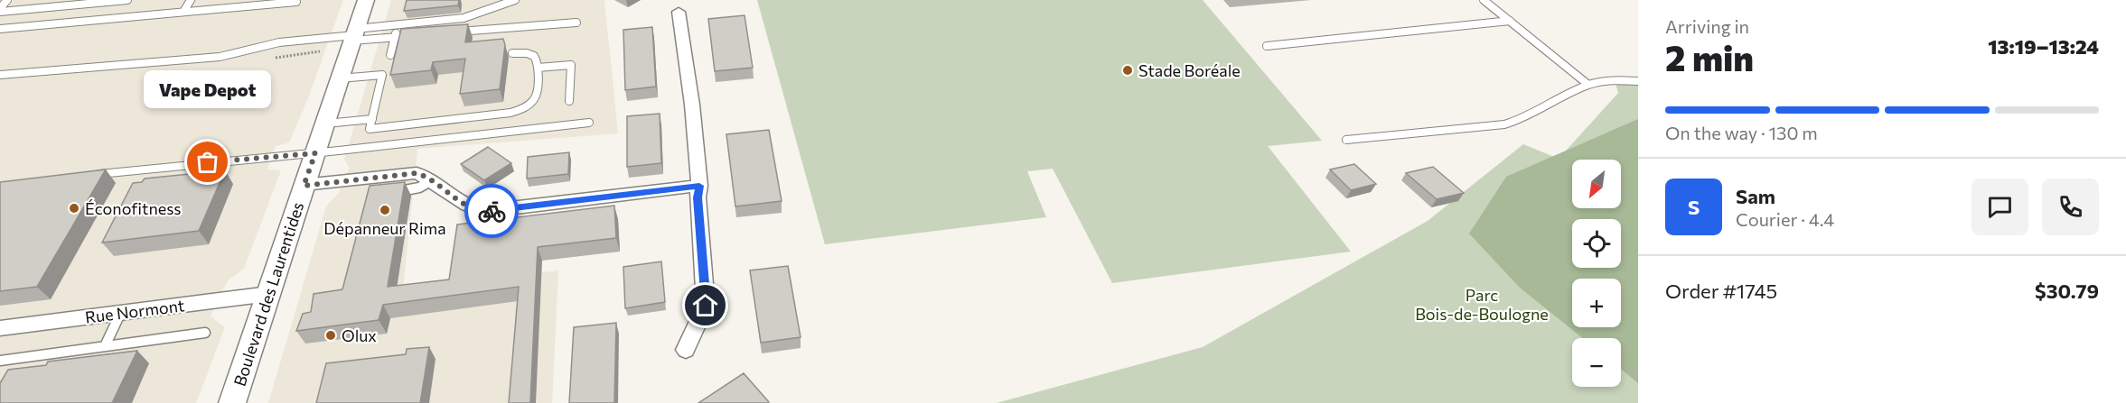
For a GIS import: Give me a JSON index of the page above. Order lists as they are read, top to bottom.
{
  "streets": {
    "main road": ["Boulevard des Laurentides"],
    "street": ["Rue Normont"]
  },
  "crossings": [
    ["Boulevard des Laurentides", "Rue Normont"]
  ],
  "parks": ["Parc Bois-de-Boulogne"],
  "places": [
    "Stade Boréale",
    "Vape Depot",
    "Éconofitness",
    "Dépanneur Rima",
    "Olux"
  ],
  "north": "bottom left",
  "page": {
    "heading": ["2 min", "Arriving in", "13:19–13:24"],
    "panel": [
      "Sam",
      "Courier · 4.4",
      "Order #1745",
      "$30.79"
    ],
    "bubble": "Vape Depot",
    "bar": "On the way · 130 m",
    "map_buttons": ["+", "−"],
    "round": "S"
  }
}
